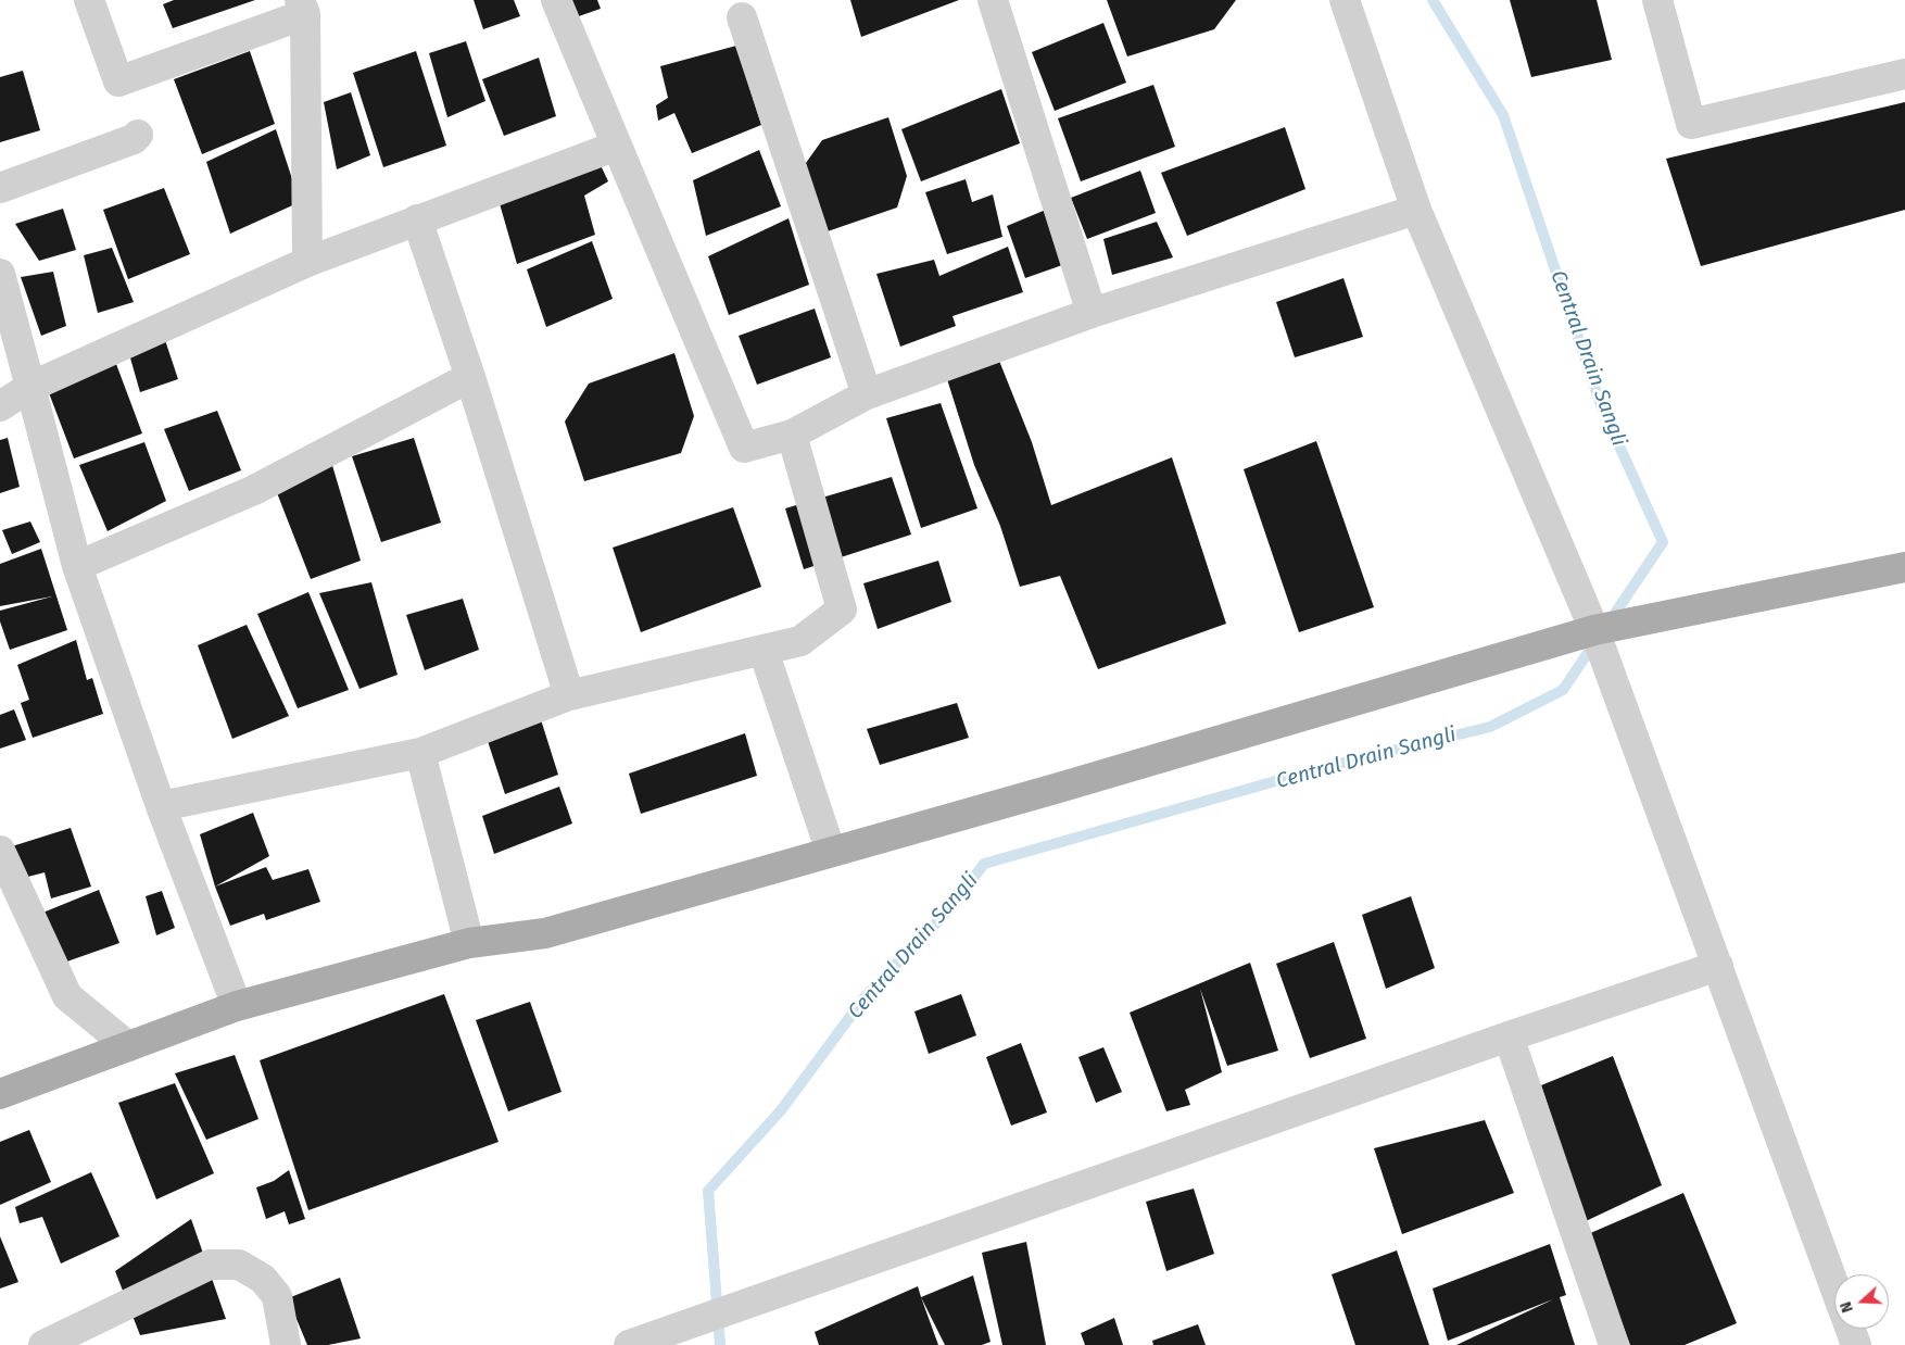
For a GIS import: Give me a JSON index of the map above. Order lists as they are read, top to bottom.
{
  "water": ["Central Drain Sangli"],
  "north": "left"
}
